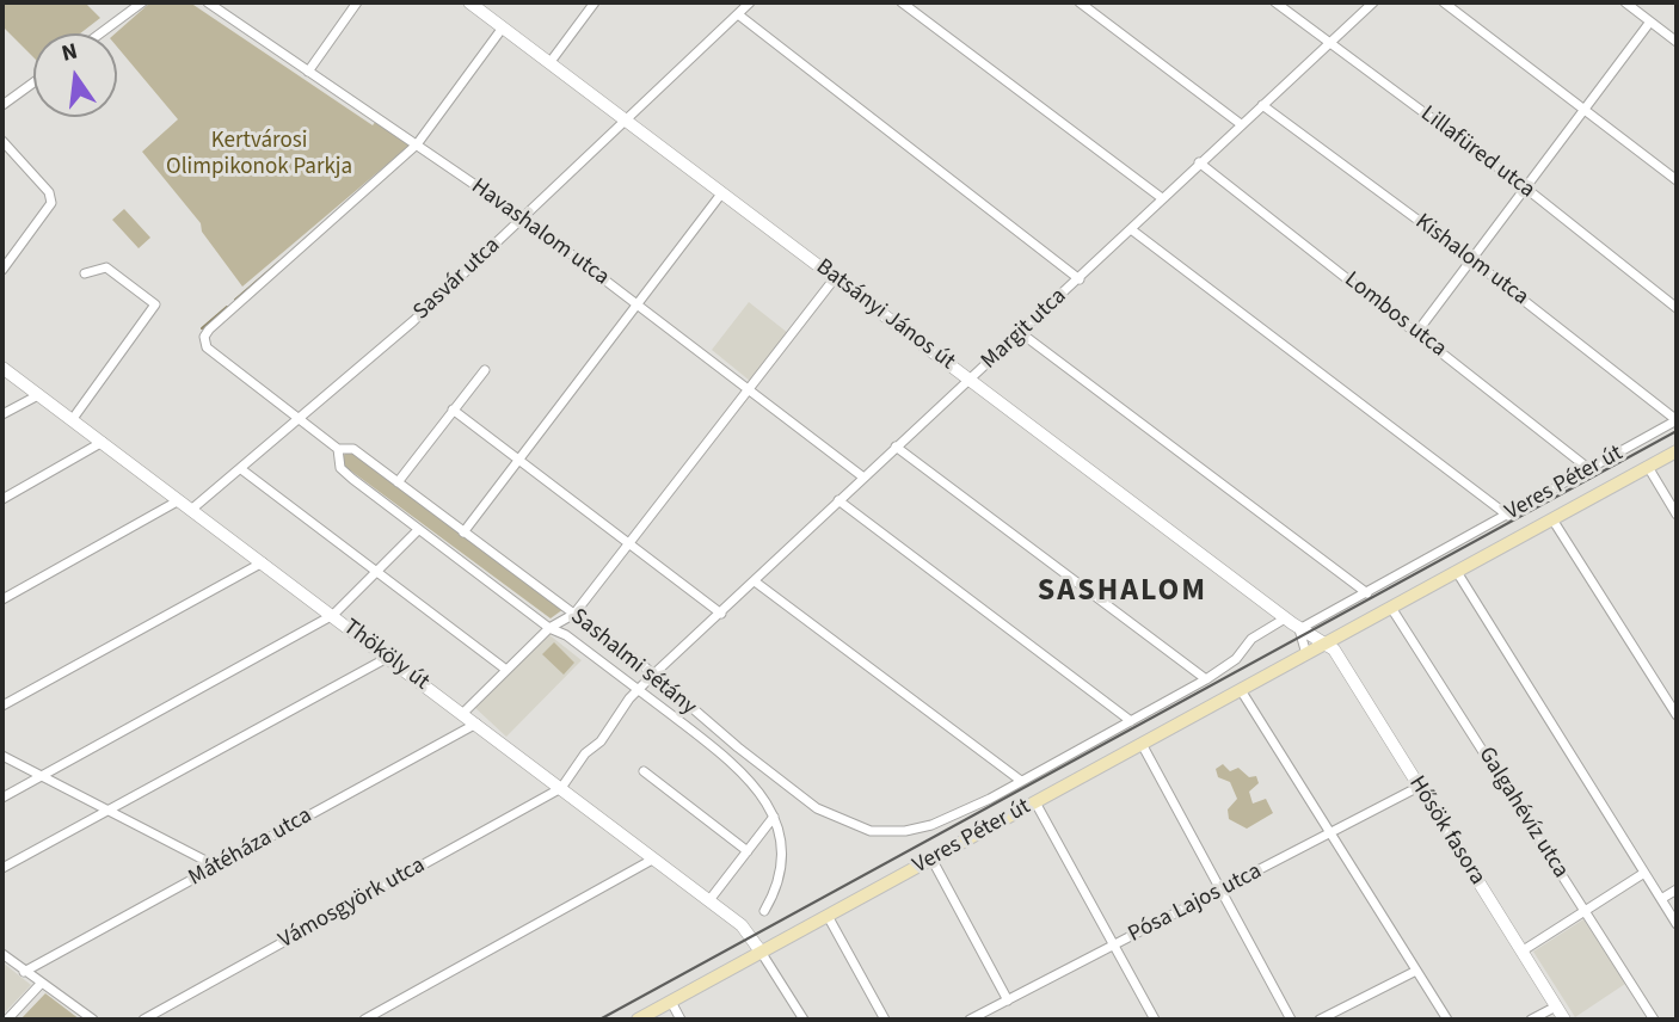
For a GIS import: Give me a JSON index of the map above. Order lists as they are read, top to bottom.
{
  "streets": {
    "main road": ["Veres Péter út"],
    "street": [
      "Lillafüred utca",
      "Havashalom utca",
      "Kishalom utca",
      "Sasvár utca",
      "Batsányi János út",
      "Lombos utca",
      "Margit utca",
      "Thököly út",
      "Sashalmi sétány",
      "Galgahévíz utca",
      "Hősök fasora",
      "Mátéháza utca",
      "Vámosgyörk utca",
      "Pósa Lajos utca"
    ]
  },
  "crossings": [
    ["Lillafüred utca", "Margit utca"],
    ["Havashalom utca", "Sasvár utca"],
    ["Havashalom utca", "Margit utca"],
    ["Havashalom utca", "Sashalmi sétány"],
    ["Kishalom utca", "Margit utca"],
    ["Kishalom utca", "Veres Péter út"],
    ["Sasvár utca", "Batsányi János út"],
    ["Sasvár utca", "Thököly út"],
    ["Sasvár utca", "Sashalmi sétány"],
    ["Batsányi János út", "Margit utca"],
    ["Batsányi János út", "Veres Péter út"],
    ["Batsányi János út", "Hősök fasora"],
    ["Lombos utca", "Margit utca"],
    ["Lombos utca", "Veres Péter út"],
    ["Margit utca", "Thököly út"],
    ["Margit utca", "Sashalmi sétány"],
    ["Margit utca", "Vámosgyörk utca"],
    ["Veres Péter út", "Thököly út"],
    ["Veres Péter út", "Sashalmi sétány"],
    ["Veres Péter út", "Galgahévíz utca"],
    ["Veres Péter út", "Hősök fasora"],
    ["Thököly út", "Mátéháza utca"],
    ["Thököly út", "Vámosgyörk utca"],
    ["Hősök fasora", "Pósa Lajos utca"]
  ],
  "districts": ["SASHALOM"],
  "parks": ["Kertvárosi Olimpikonok Parkja"],
  "north": "top"
}
